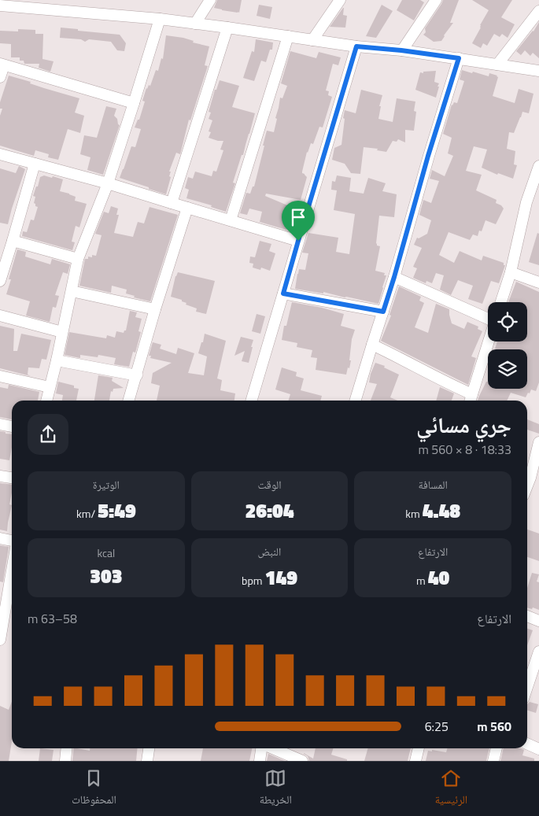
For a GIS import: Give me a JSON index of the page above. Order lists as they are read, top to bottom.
{
  "page": {
    "heading": ["جري مسائي", "18:33 · 8 × 560 m"],
    "stats": [
      ["المسافة", "4.48 km"],
      ["الوقت", "26:04"],
      ["الوتيرة", "5:49 /km"],
      ["الارتفاع", "40 m"],
      ["النبض", "149 bpm"],
      ["kcal", "303"]
    ],
    "chart": ["الارتفاع", "58–63 m"],
    "list": [
      {
        "name": "560 m",
        "note": "6:25"
      }
    ],
    "tabs": ["الرئيسية", "الخريطة", "المحفوظات"]
  }
}
